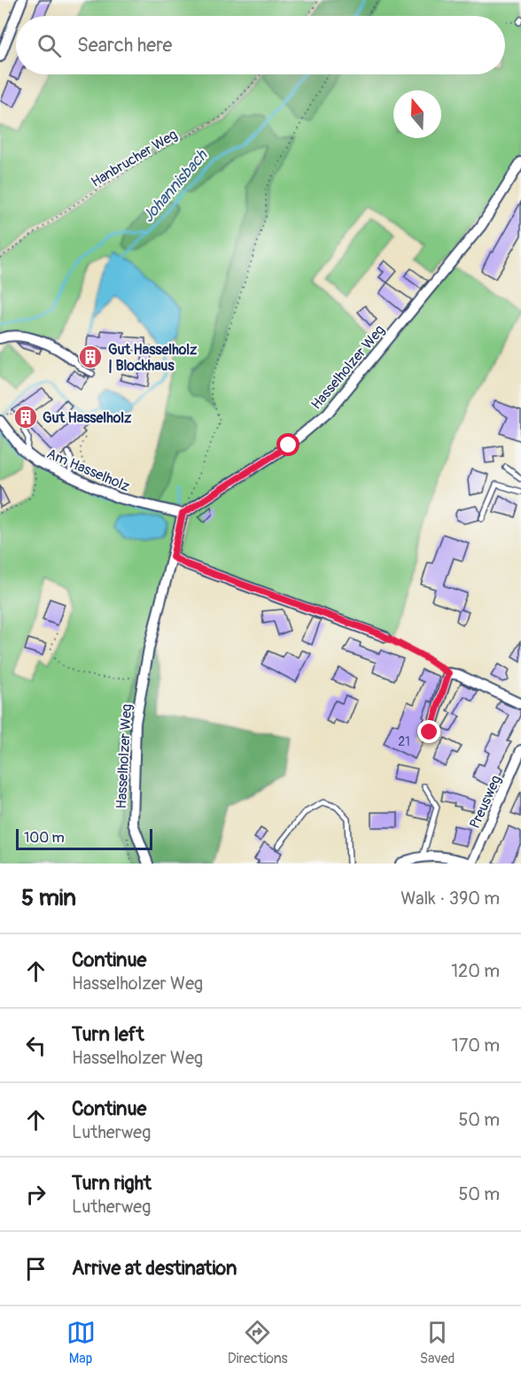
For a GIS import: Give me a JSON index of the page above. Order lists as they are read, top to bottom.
{
  "streets": {
    "street": ["Hasselholzer Weg", "Am Hasselholz", "Preusweg"],
    "path": ["Hanbrucher Weg"]
  },
  "crossings": [
    ["Hasselholzer Weg", "Am Hasselholz"]
  ],
  "water": ["Johannisbach"],
  "places": {
    "building": ["Gut Hasselholz | Blockhaus", "Gut Hasselholz"]
  },
  "house_numbers": ["21"],
  "scale_bar": "100 m",
  "north": "top",
  "page": {
    "search": "Search here",
    "scale": "100 m",
    "heading": ["5 min", "Walk · 390 m"],
    "list": [
      ["Continue", "Hasselholzer Weg", "120 m"],
      ["Turn left", "Hasselholzer Weg", "170 m"],
      ["Continue", "Lutherweg", "50 m"],
      ["Turn right", "Lutherweg", "50 m"],
      "Arrive at destination"
    ],
    "nav": ["Map", "Directions", "Saved"]
  }
}
